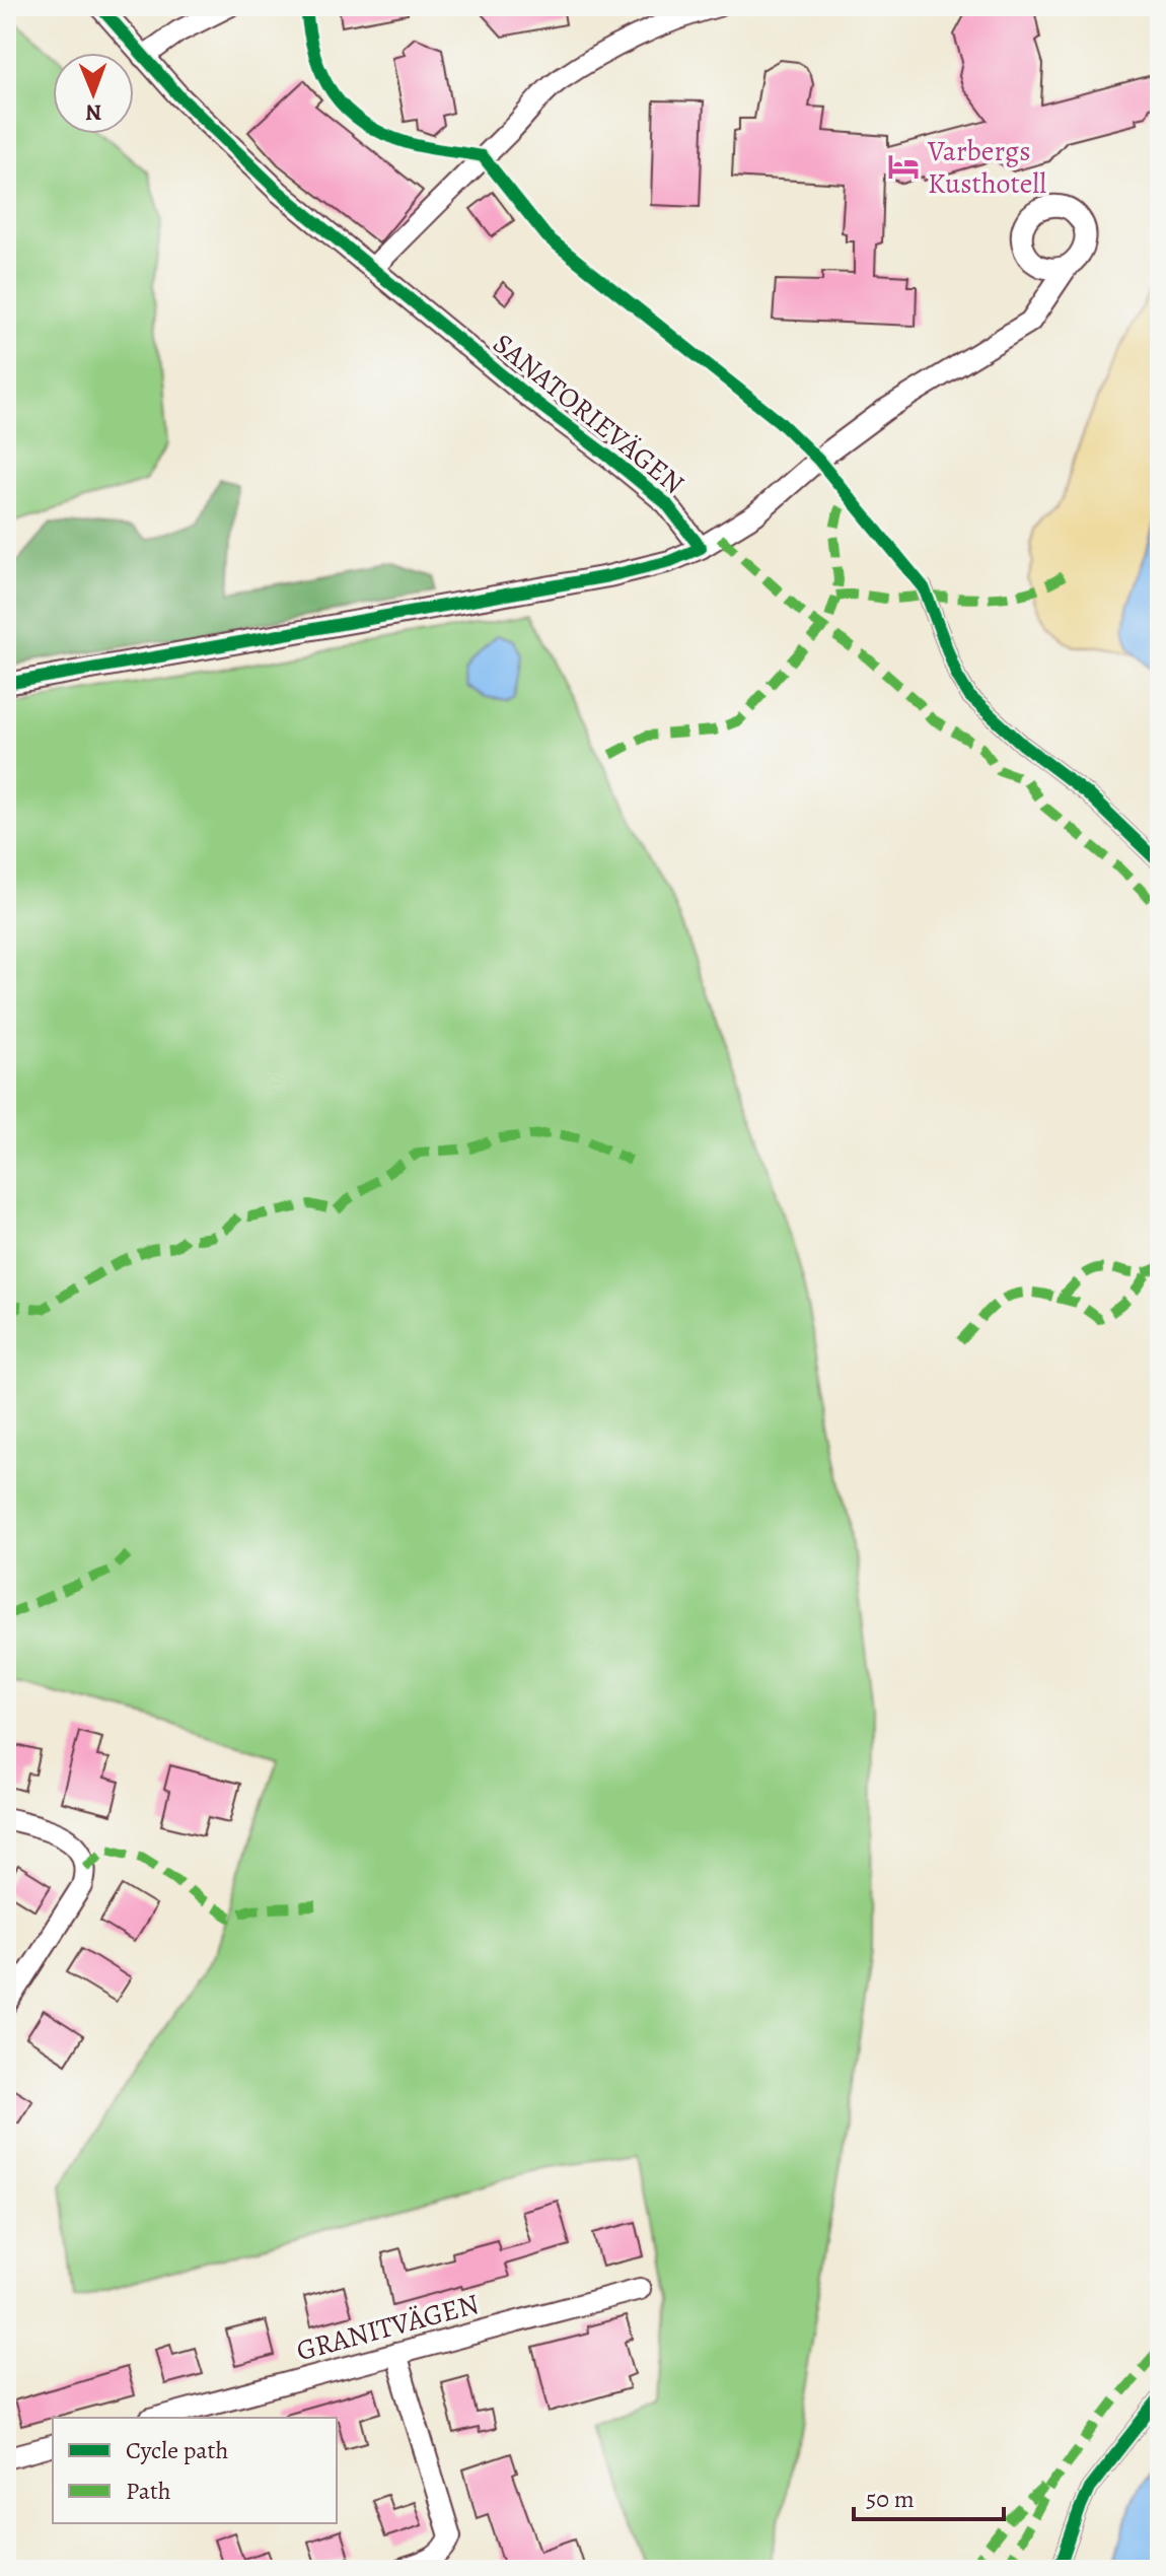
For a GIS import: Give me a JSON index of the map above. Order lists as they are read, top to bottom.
{
  "streets": {
    "street": ["SANATORIEVÄGEN", "GRANITVÄGEN"]
  },
  "places": {
    "hotel": ["Varbergs Kusthotell"]
  },
  "legend": ["Cycle path", "Path"],
  "scale_bar": "50 m",
  "north": "bottom"
}
